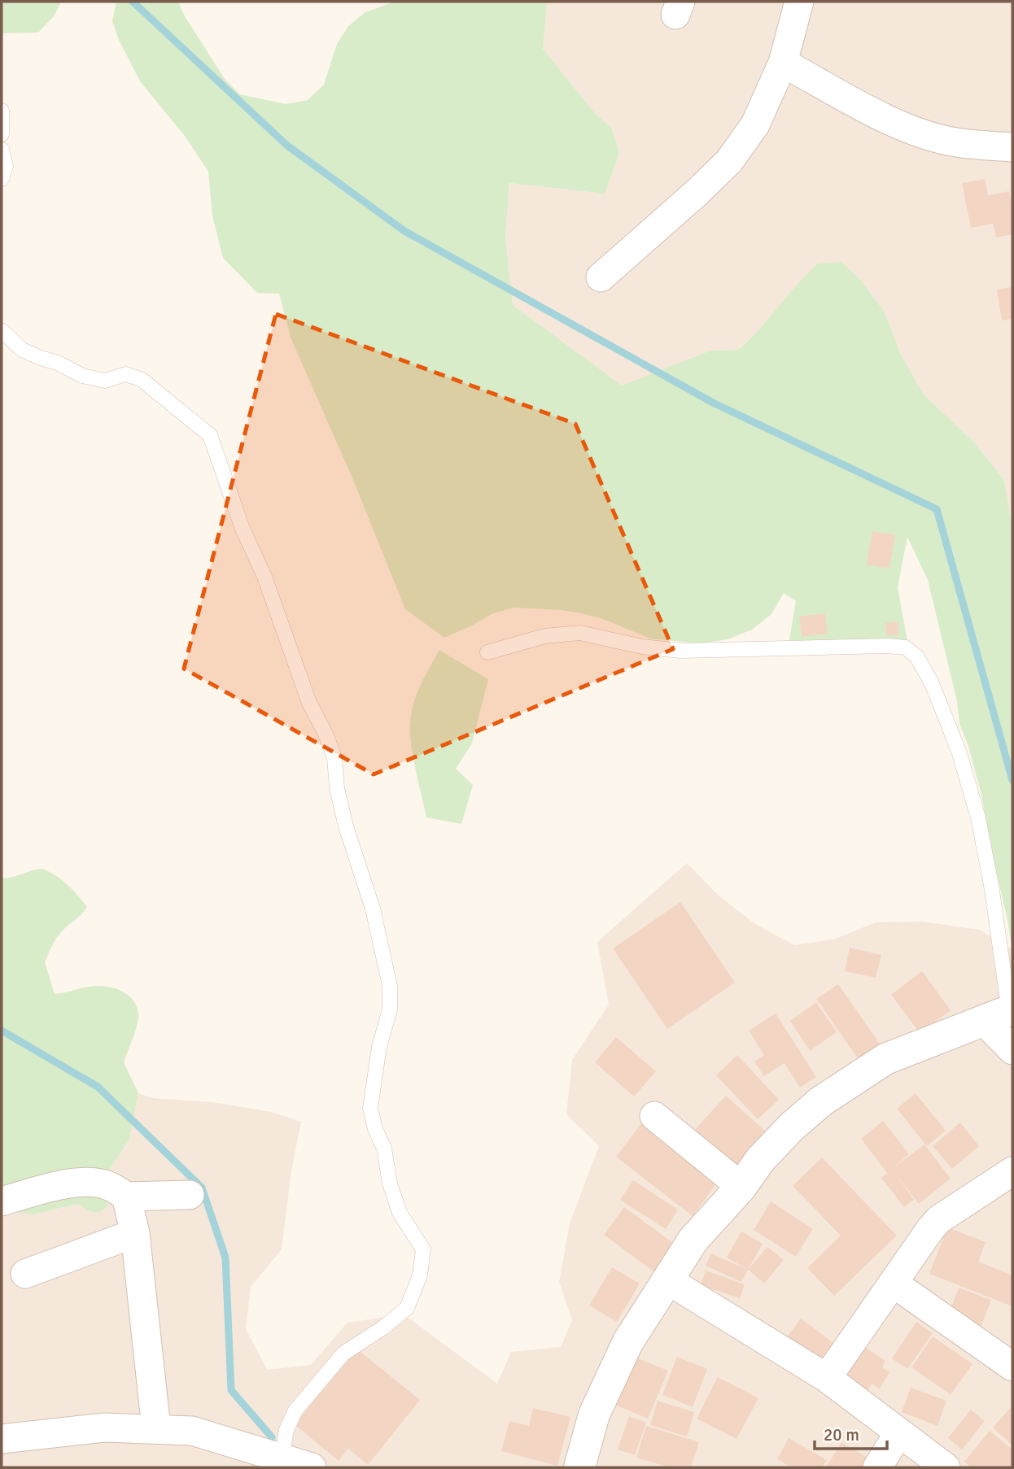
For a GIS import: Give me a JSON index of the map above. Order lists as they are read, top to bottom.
{
  "scale_bar": "20 m"
}
